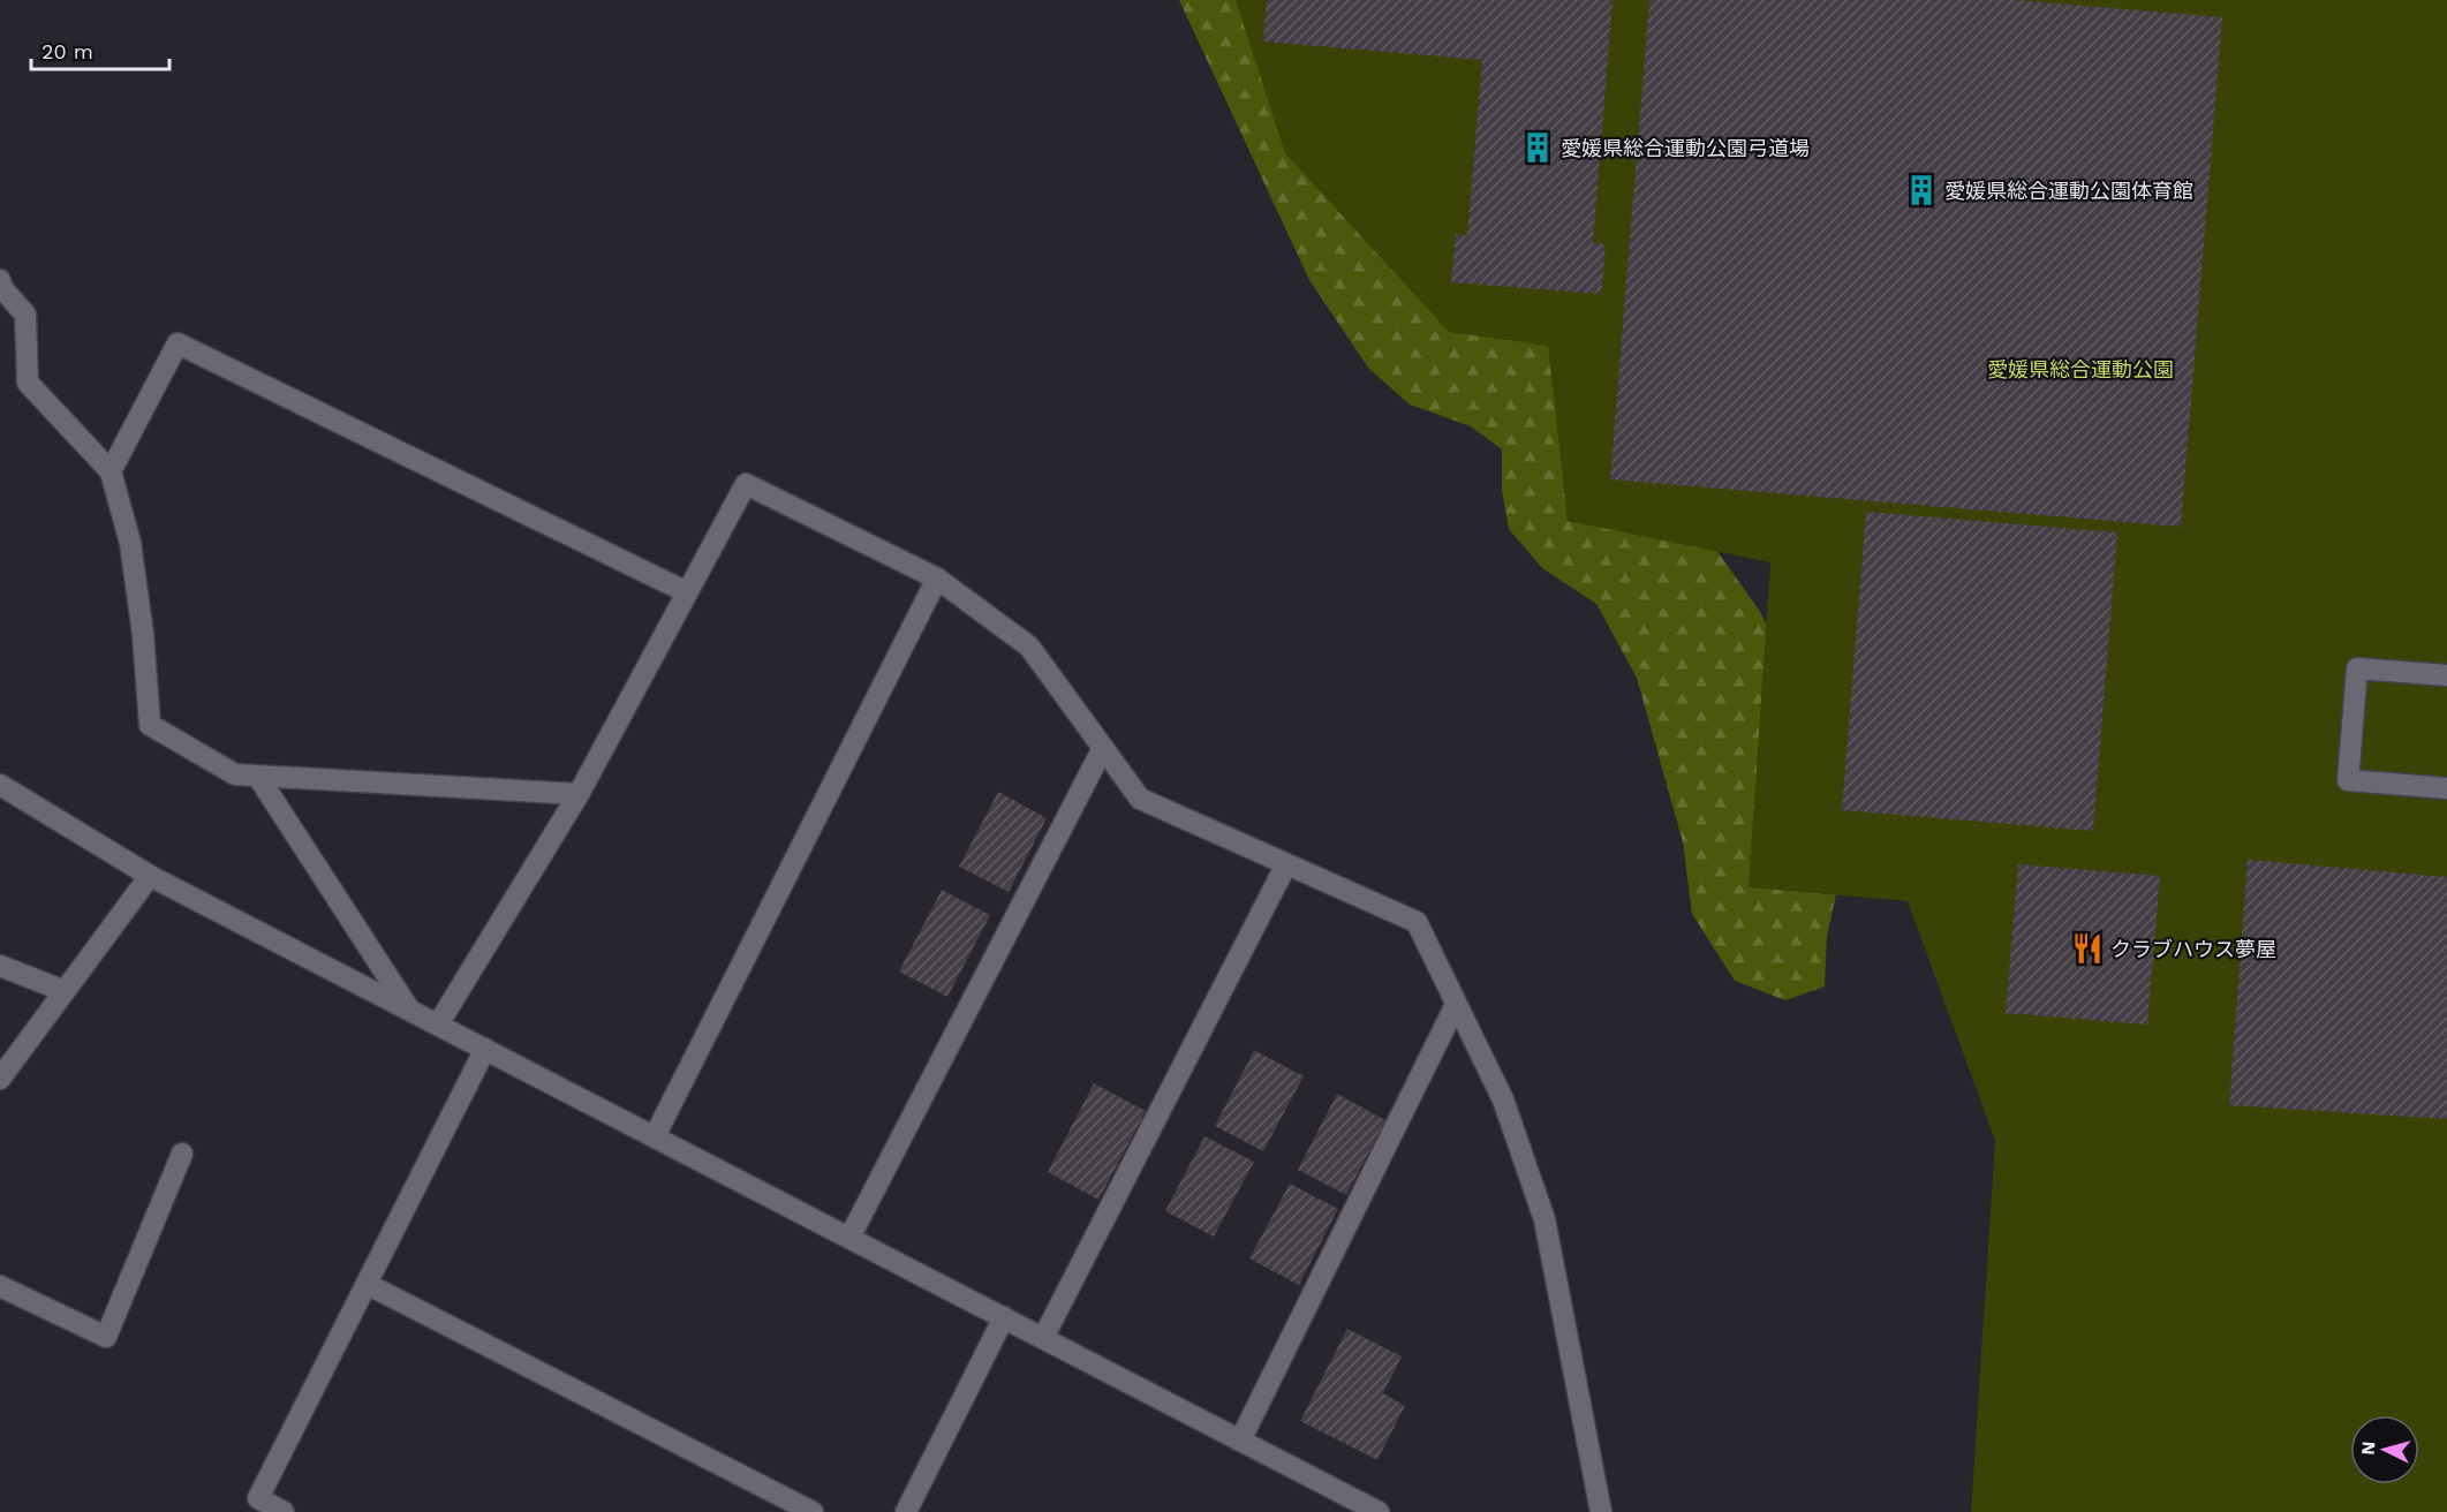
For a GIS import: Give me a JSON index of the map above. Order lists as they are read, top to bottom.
{
  "parks": ["愛媛県総合運動公園"],
  "places": {
    "building": ["愛媛県総合運動公園弓道場", "愛媛県総合運動公園体育館"],
    "restaurant": ["クラブハウス夢屋"]
  },
  "scale_bar": "20 m",
  "north": "left"
}
